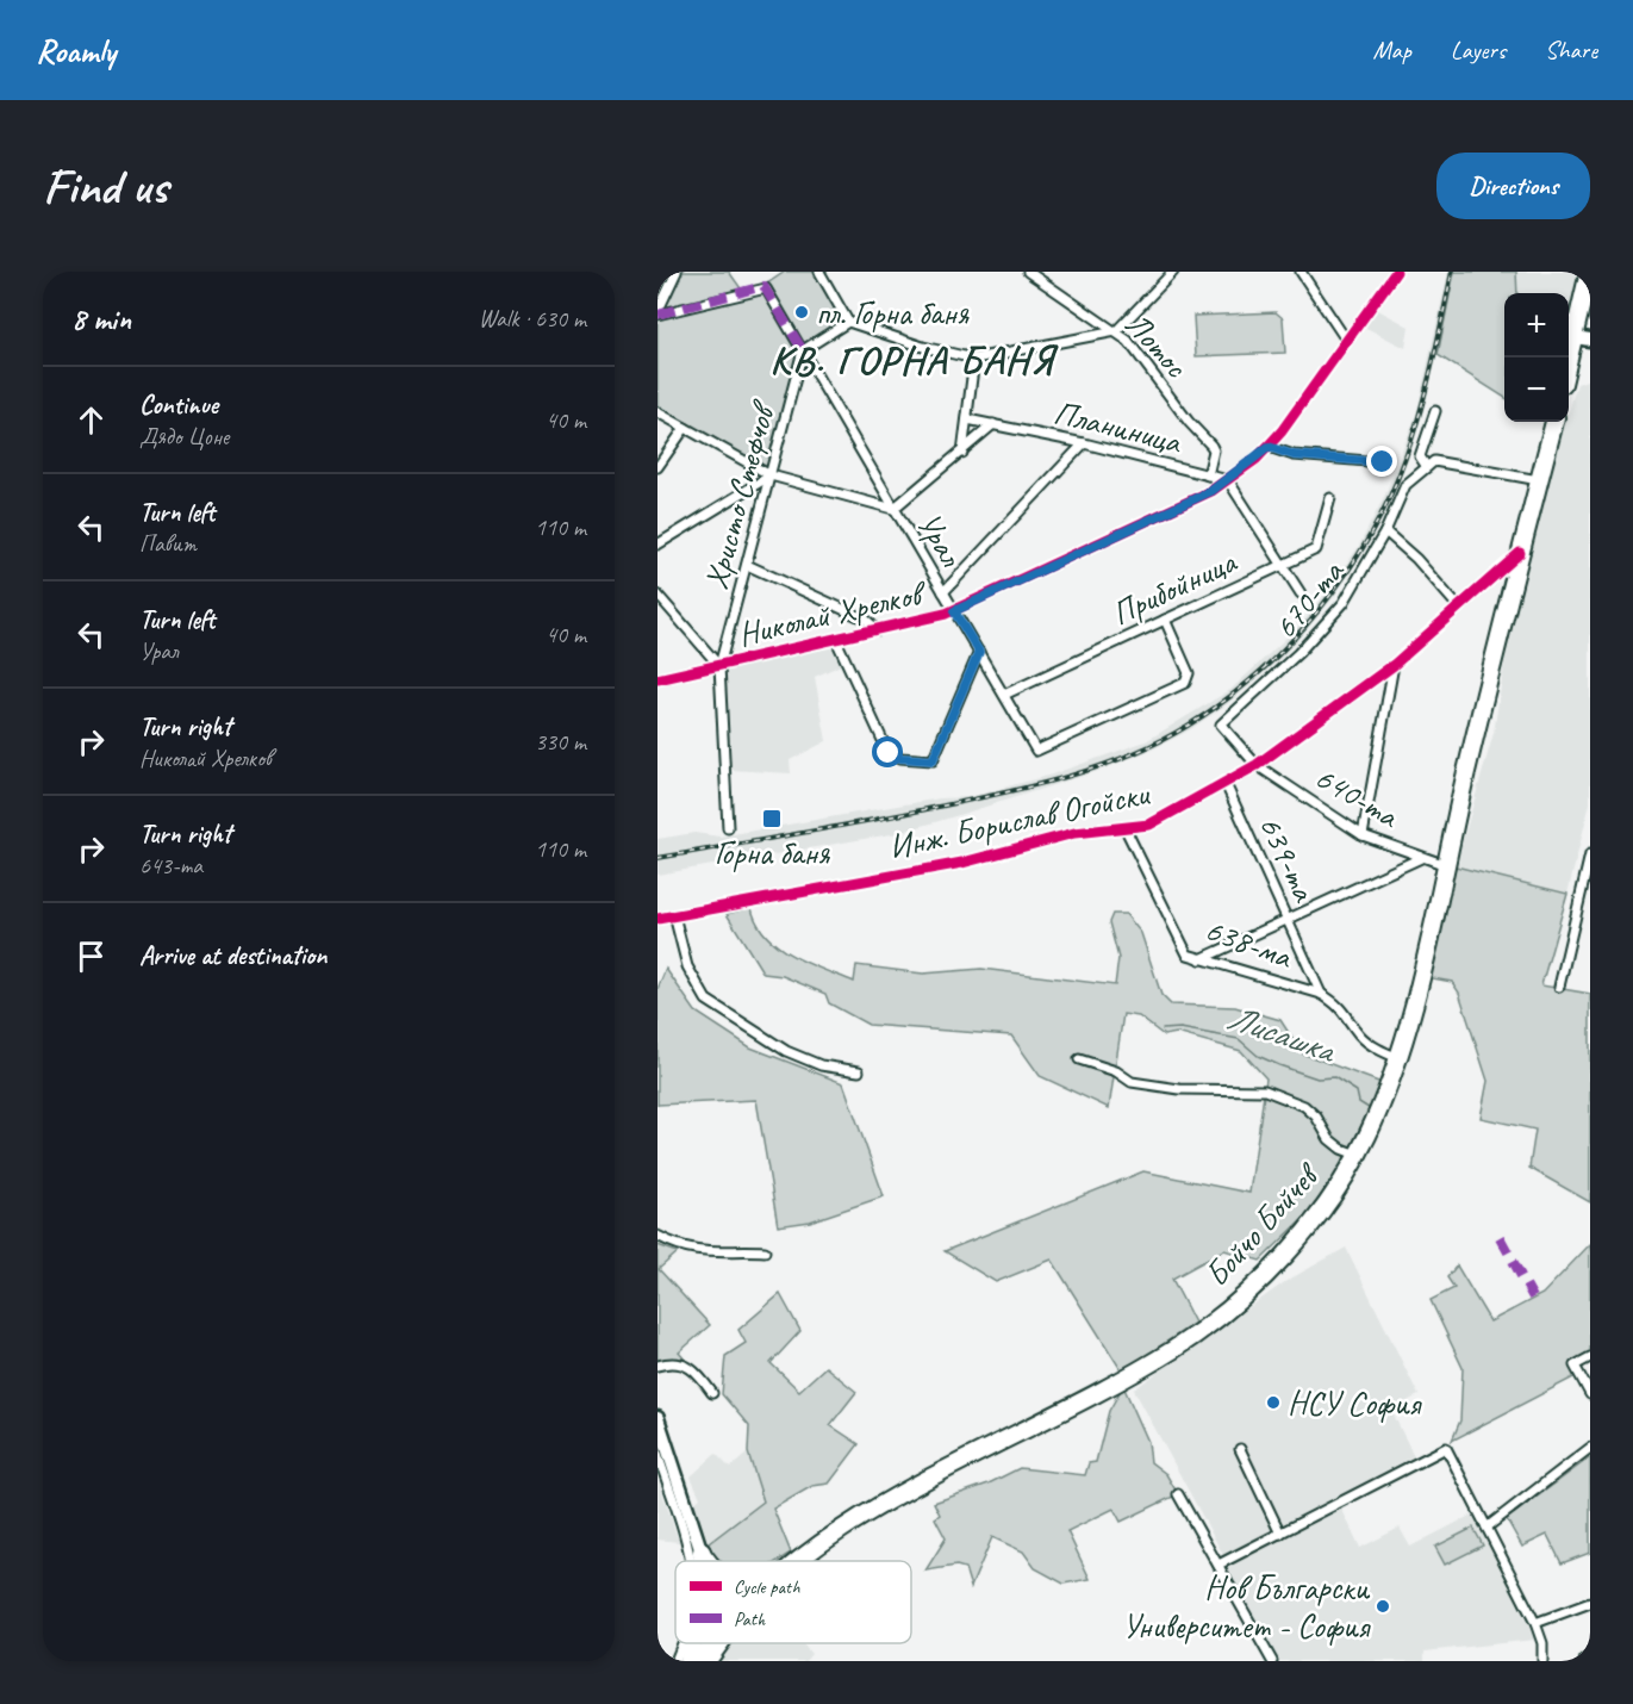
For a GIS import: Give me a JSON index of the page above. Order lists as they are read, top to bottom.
{
  "streets": {
    "highway": ["Бойчо Бойчев"],
    "street": [
      "Лотос",
      "Планиница",
      "Христо Стефчов",
      "Урал",
      "Прибойница",
      "670-та",
      "Николай Хрелков",
      "640-та",
      "Инж. Борислав Огойски",
      "639-та",
      "638-ма"
    ]
  },
  "crossings": [
    ["Лотос", "Планиница"],
    ["Планиница", "Николай Хрелков"],
    ["Христо Стефчов", "Урал"],
    ["Христо Стефчов", "Николай Хрелков"],
    ["Урал", "Прибойница"],
    ["Урал", "Николай Хрелков"],
    ["670-та", "640-та"],
    ["640-та", "Инж. Борислав Огойски"],
    ["640-та", "Бойчо Бойчев"],
    ["Инж. Борислав Огойски", "639-та"],
    ["Инж. Борислав Огойски", "638-ма"],
    ["Инж. Борислав Огойски", "Бойчо Бойчев"],
    ["639-та", "638-ма"],
    ["638-ма", "Бойчо Бойчев"]
  ],
  "districts": ["КВ. ГОРНА БАНЯ"],
  "water": ["Лисашка"],
  "places": {
    "other": ["пл. Горна баня", "НСУ София", "Нов Български Университет - София"],
    "transit": ["Горна баня"]
  },
  "legend": ["Cycle path", "Path"],
  "page": {
    "header": "Roamly",
    "nav": ["Map", "Layers", "Share"],
    "buttons": "Directions",
    "title": "Find us",
    "heading": ["8 min", "Walk · 630 m"],
    "map_buttons": ["+", "−"],
    "list": [
      ["Continue", "Дядо Цоне", "40 m"],
      ["Turn left", "Павит", "110 m"],
      ["Turn left", "Урал", "40 m"],
      ["Turn right", "Николай Хрелков", "330 m"],
      ["Turn right", "643-та", "110 m"],
      "Arrive at destination"
    ]
  }
}
